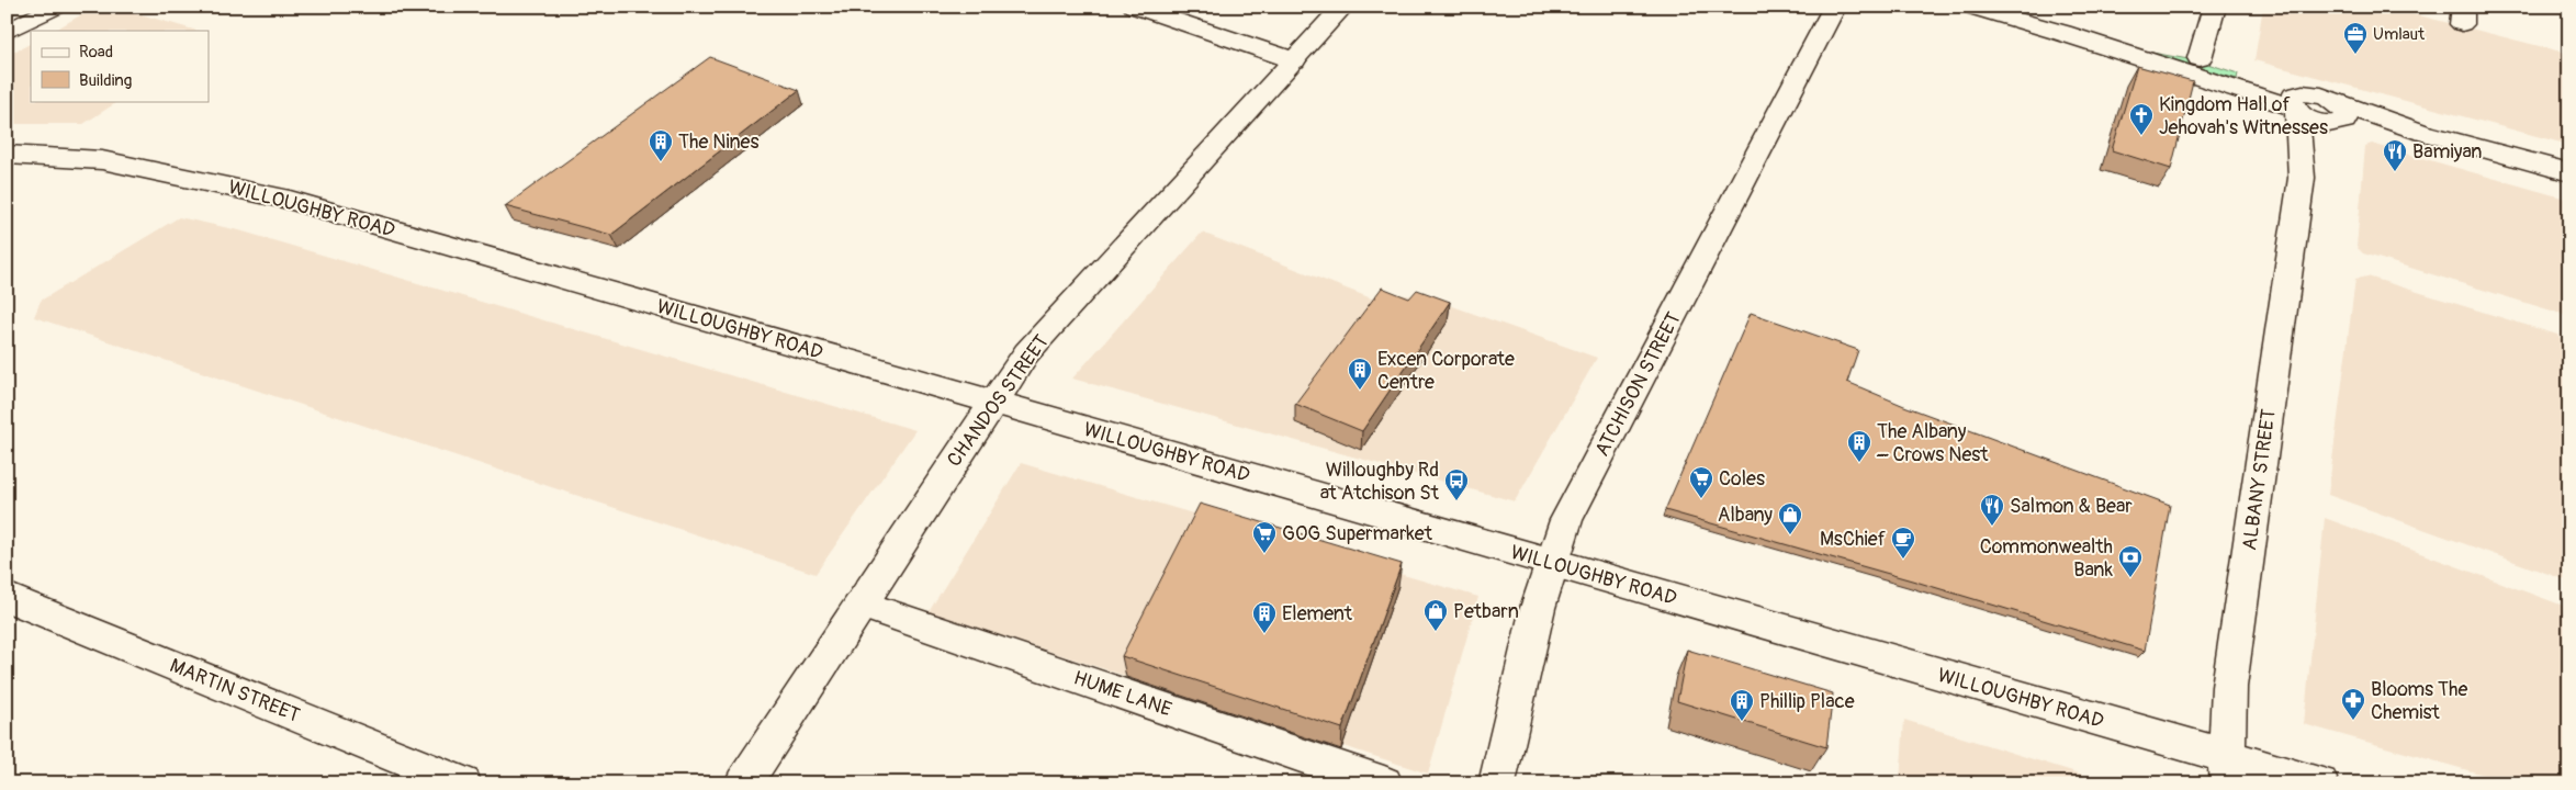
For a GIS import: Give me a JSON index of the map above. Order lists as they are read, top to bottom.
{
  "streets": {
    "street": [
      "WILLOUGHBY ROAD",
      "ATCHISON STREET",
      "CHANDOS STREET",
      "ALBANY STREET",
      "MARTIN STREET",
      "HUME LANE"
    ]
  },
  "crossings": [
    ["WILLOUGHBY ROAD", "ATCHISON STREET"],
    ["WILLOUGHBY ROAD", "CHANDOS STREET"],
    ["WILLOUGHBY ROAD", "ALBANY STREET"],
    ["CHANDOS STREET", "HUME LANE"]
  ],
  "places": {
    "office": ["Umlaut"],
    "church": ["Kingdom Hall of Jehovah's Witnesses"],
    "building": [
      "The Nines",
      "Excen Corporate Centre",
      "The Albany – Crows Nest",
      "Element",
      "Phillip Place"
    ],
    "restaurant": ["Bamiyan", "Salmon & Bear"],
    "supermarket": ["Coles", "GOG Supermarket"],
    "bus stop": ["Willoughby Rd at Atchison St"],
    "shop": ["Albany", "Petbarn"],
    "cafe": ["MsChief"],
    "bank": ["Commonwealth Bank"],
    "pharmacy": ["Blooms The Chemist"]
  },
  "legend": ["Road", "Building"]
}
